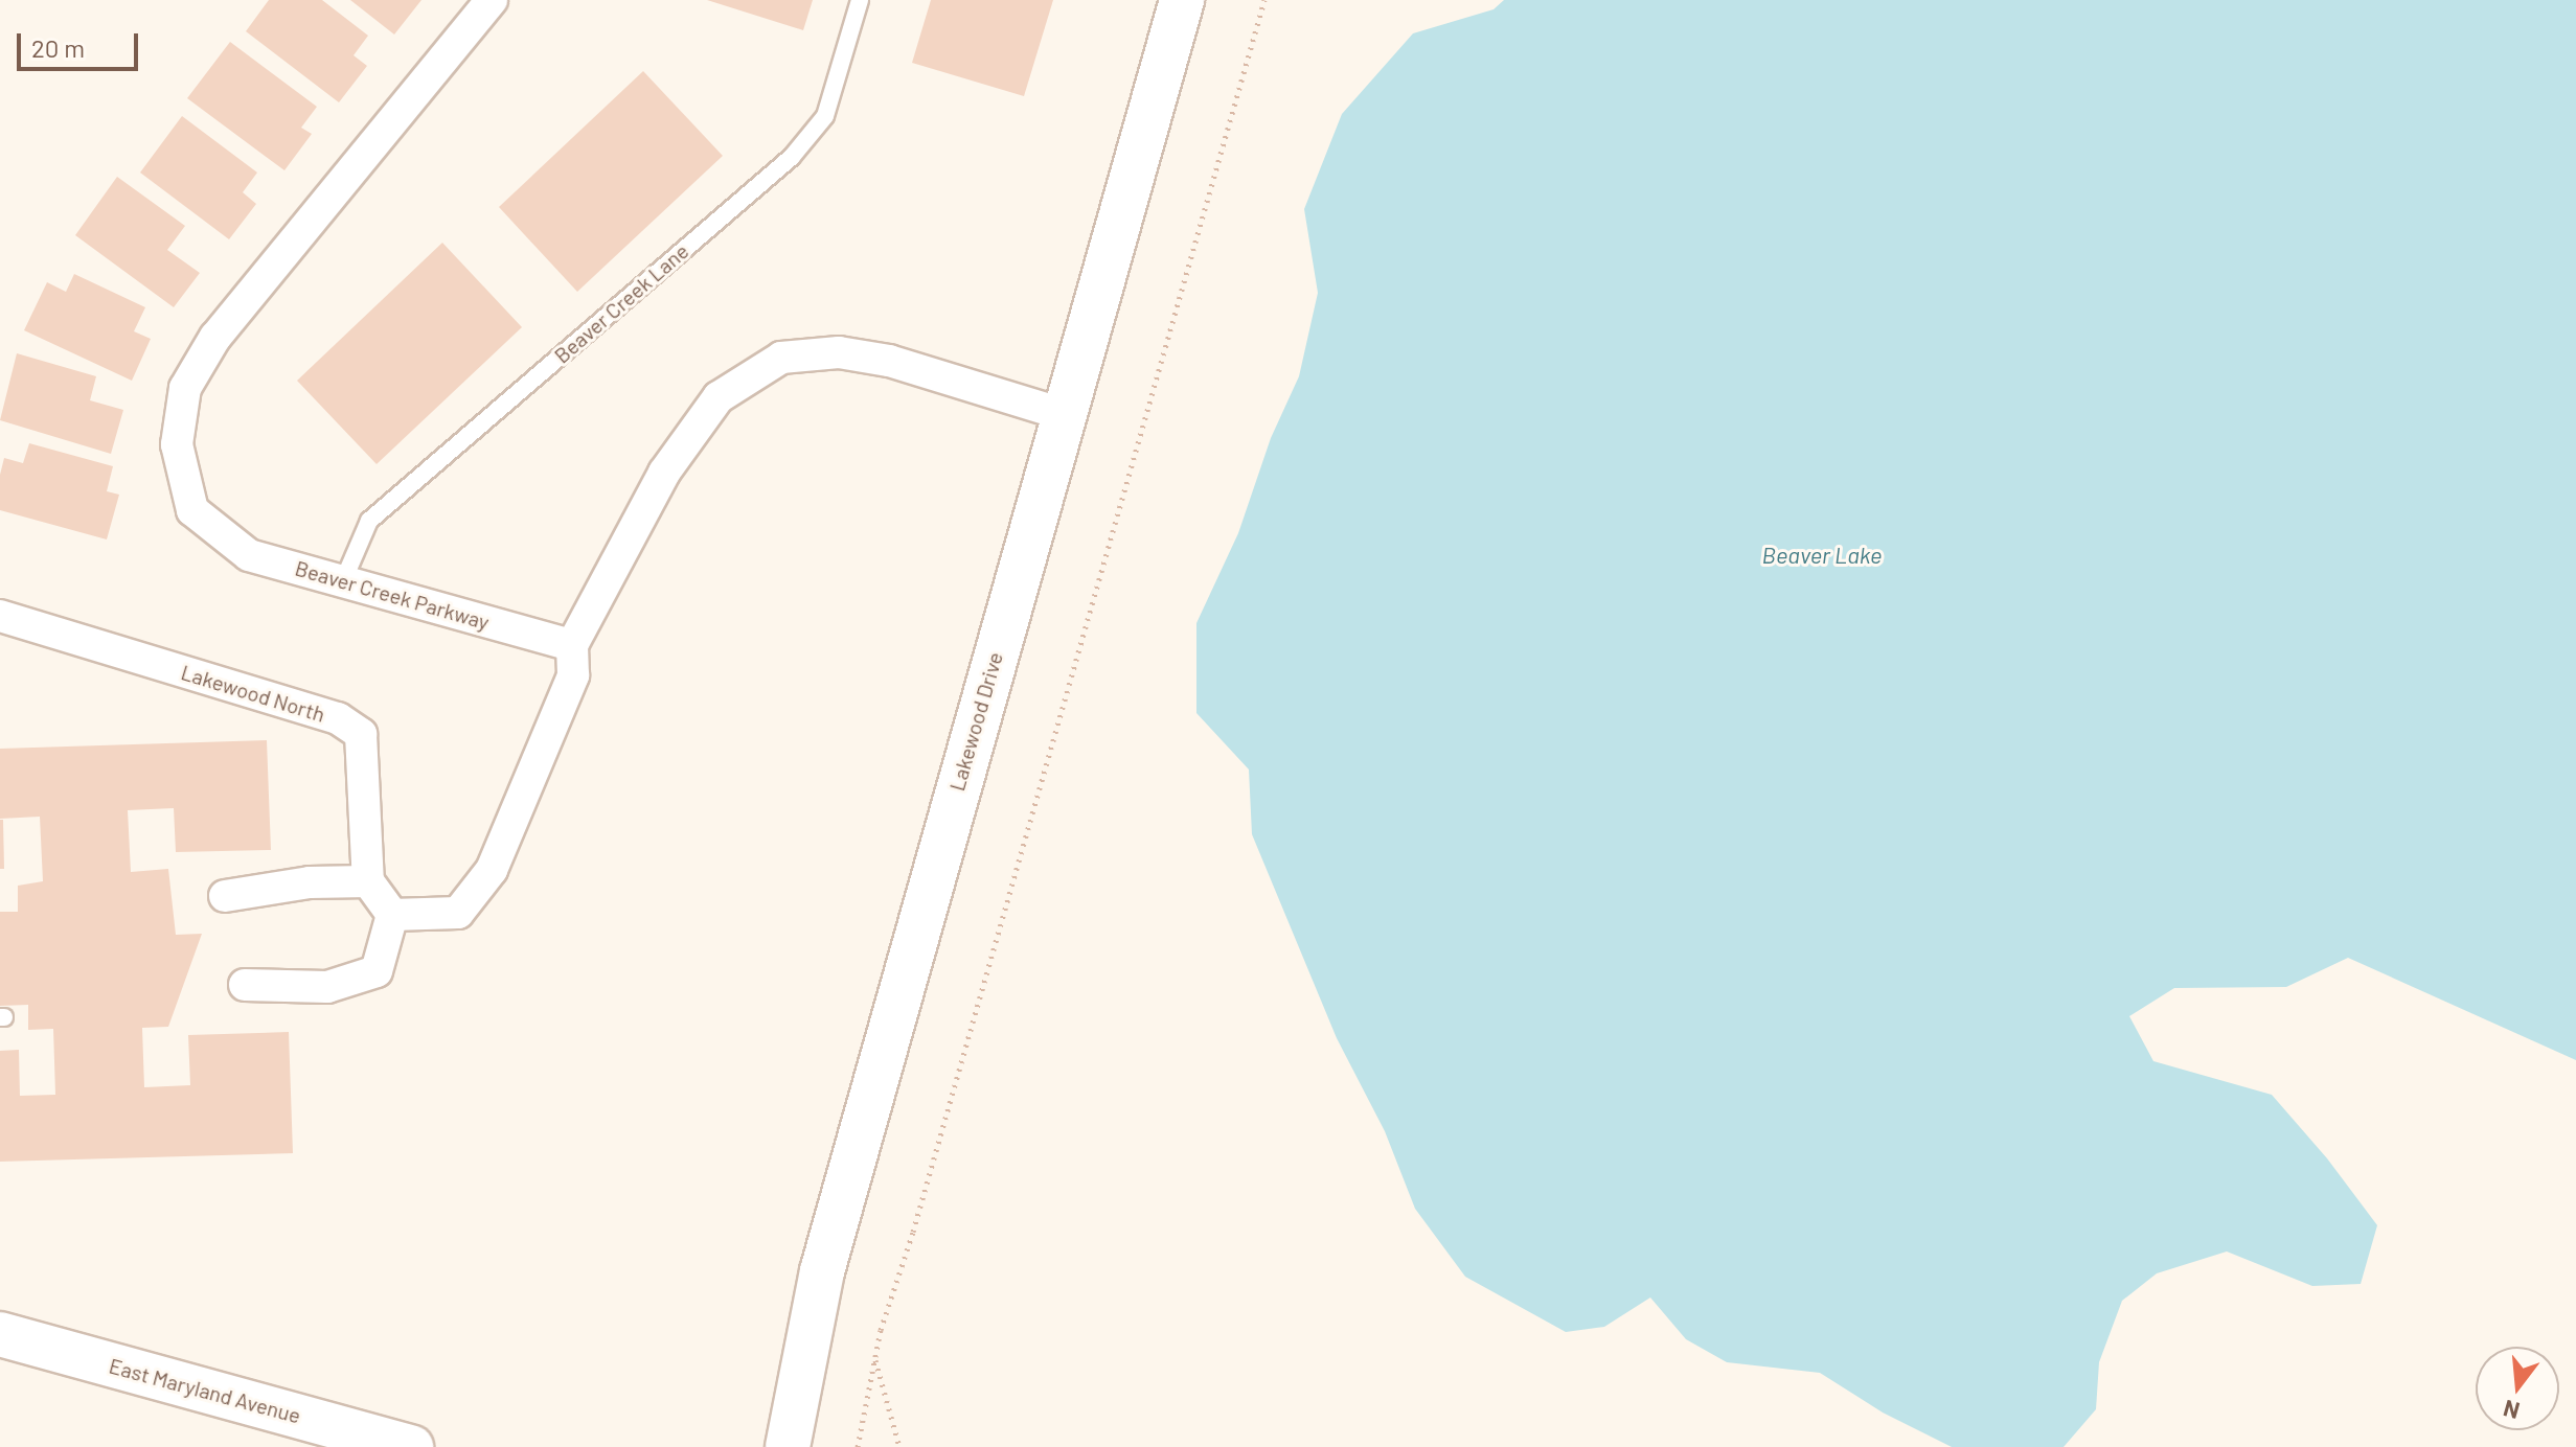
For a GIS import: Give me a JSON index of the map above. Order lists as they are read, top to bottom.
{
  "streets": {
    "street": [
      "Beaver Creek Parkway",
      "Lakewood North",
      "Lakewood Drive",
      "East Maryland Avenue"
    ],
    "lane": ["Beaver Creek Lane"]
  },
  "crossings": [
    ["Beaver Creek Lane", "Beaver Creek Parkway"]
  ],
  "water": ["Beaver Lake"],
  "scale_bar": "20 m",
  "north": "bottom"
}
